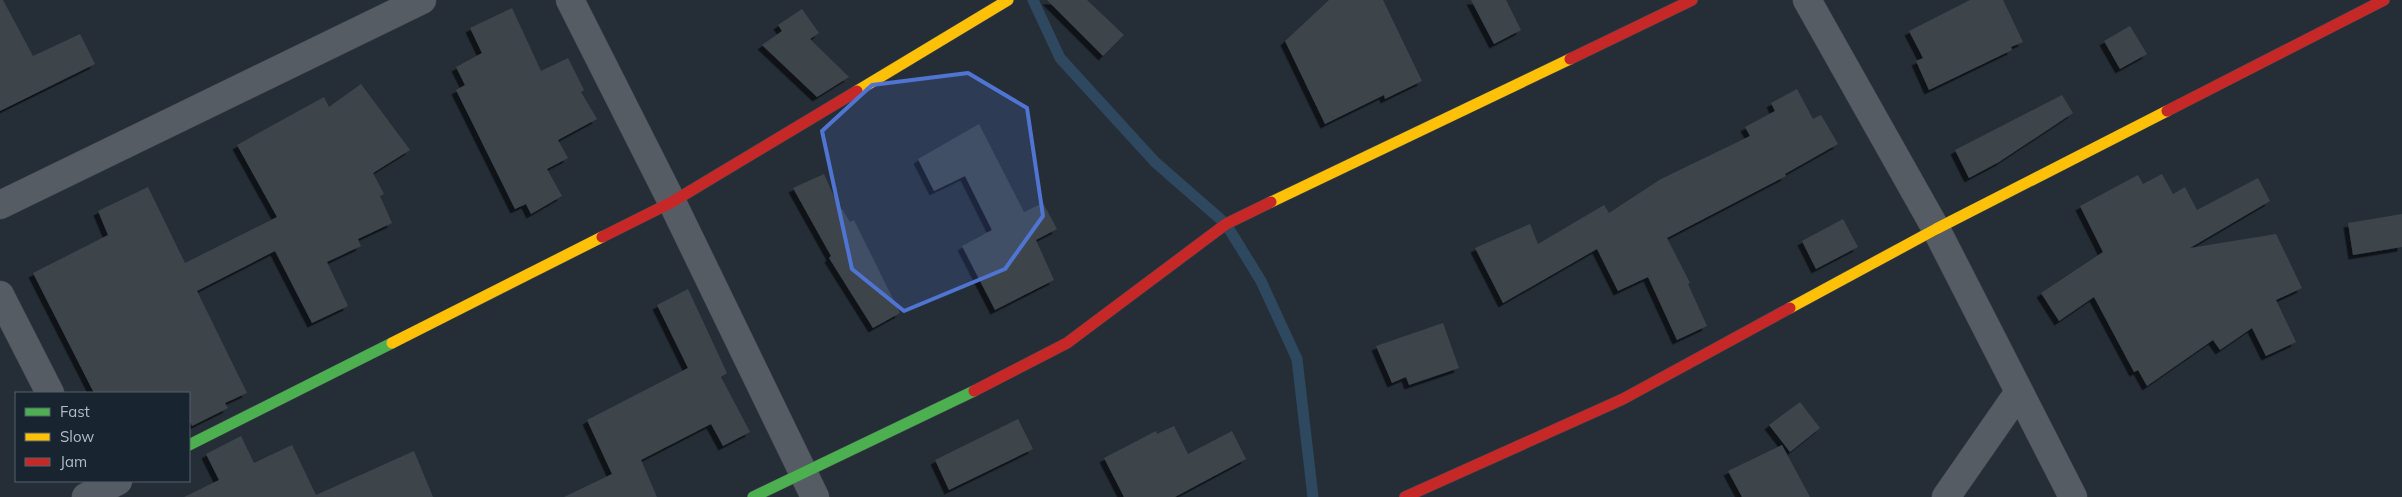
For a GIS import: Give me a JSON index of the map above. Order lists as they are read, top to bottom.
{
  "legend": ["Fast", "Slow", "Jam"]
}
